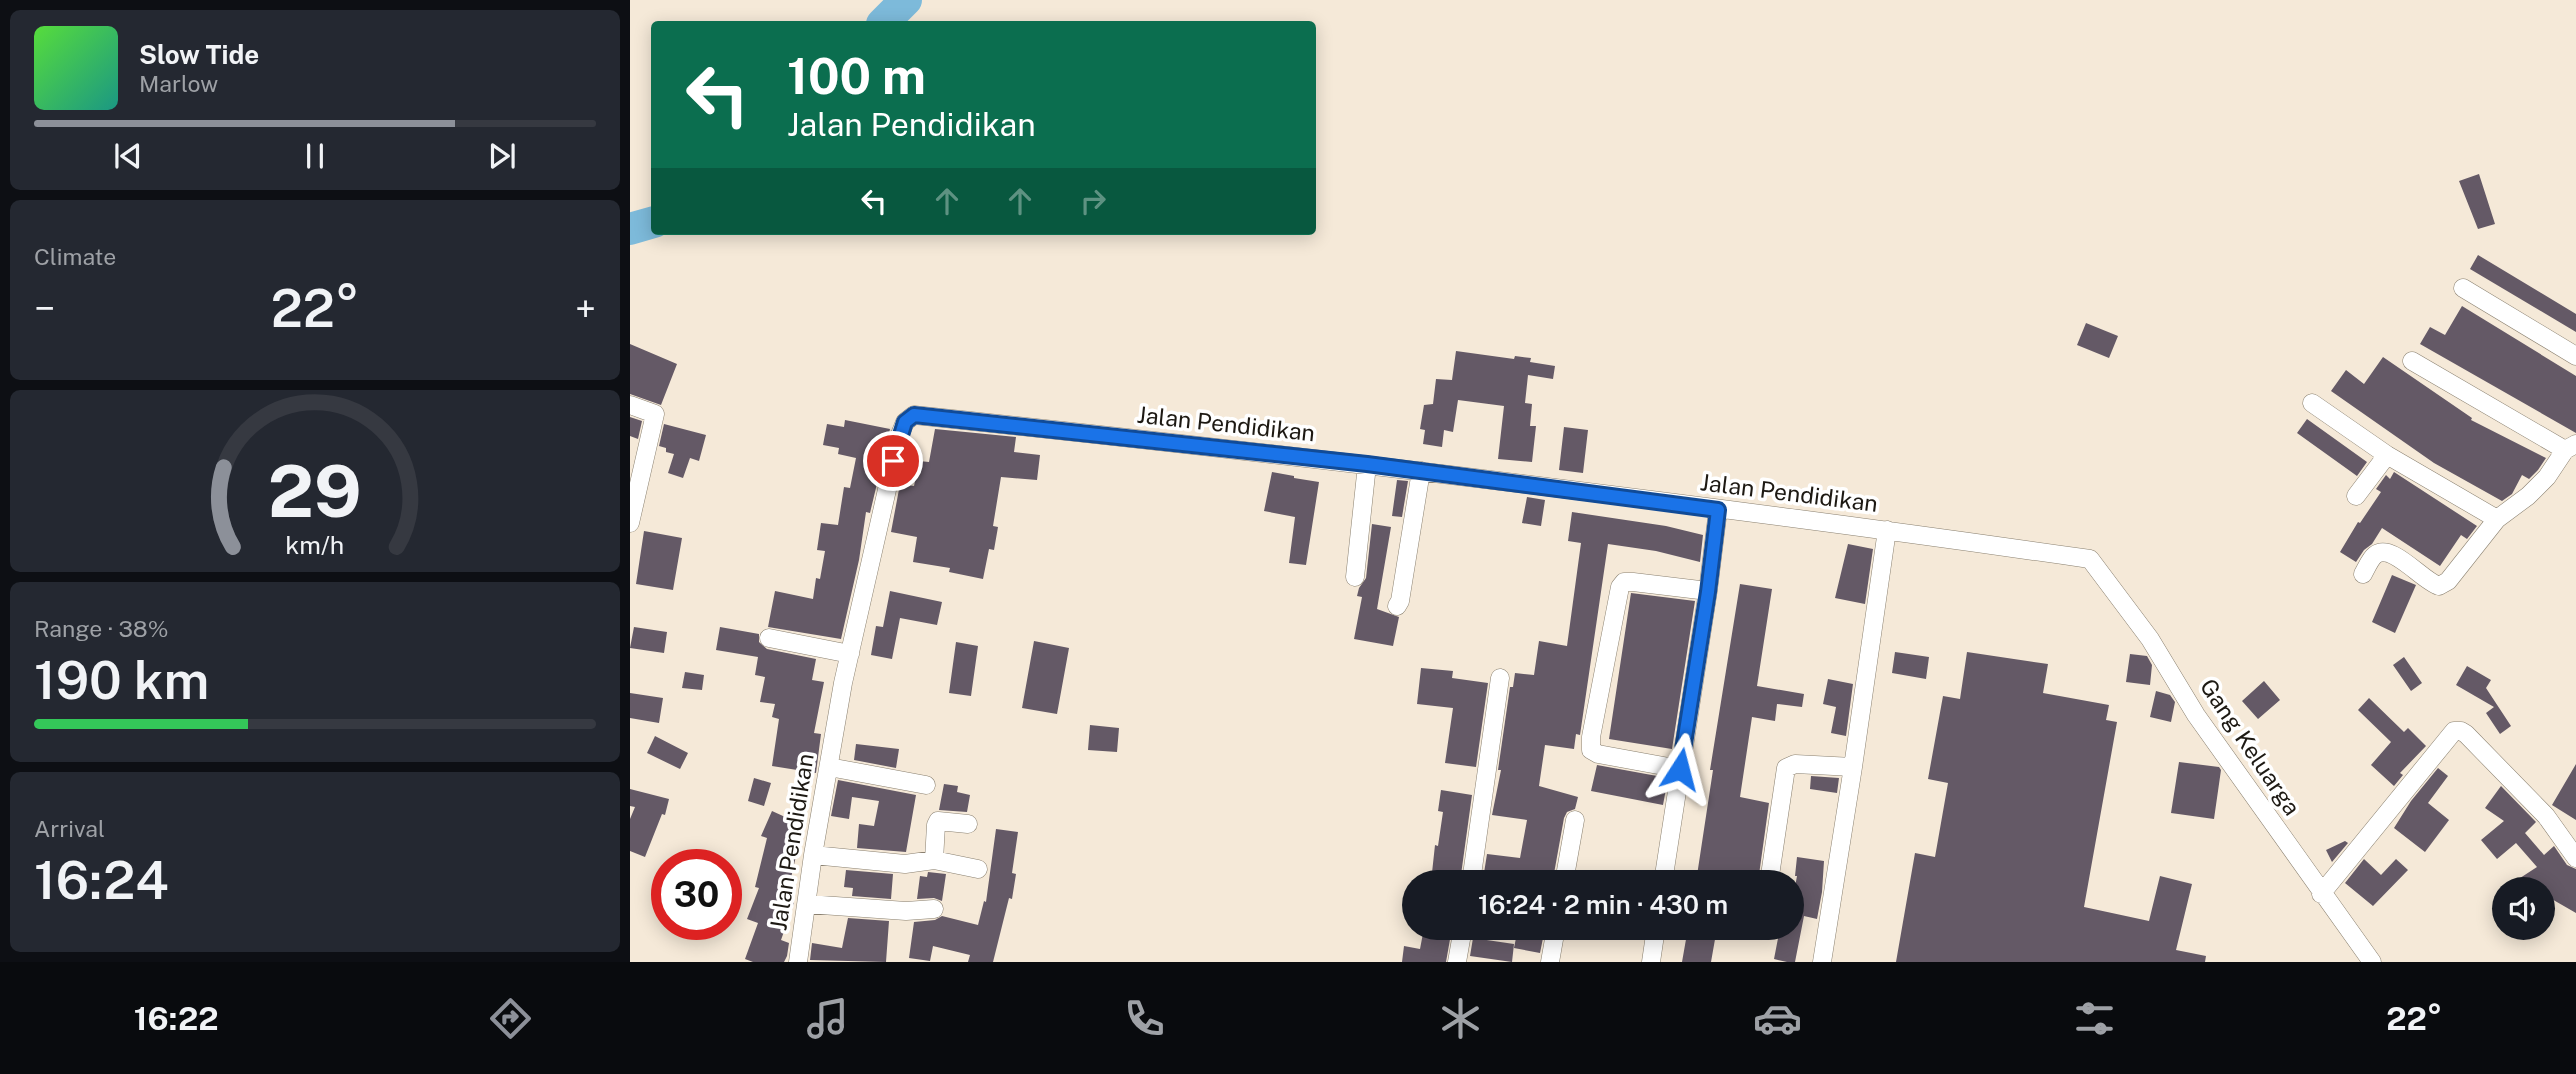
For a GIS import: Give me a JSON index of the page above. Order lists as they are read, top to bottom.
{
  "streets": {
    "street": ["Jalan Pendidikan", "Gang Keluarga"]
  },
  "crossings": [
    ["Jalan Pendidikan", "Gang Keluarga"]
  ],
  "page": {
    "turn": ["100 m", "Jalan Pendidikan"],
    "song": ["Slow Tide", "Marlow"],
    "tile": [
      "Climate",
      ["Range · 38%", "190 km"],
      ["Arrival", "16:24"]
    ],
    "heat": ["−", "22°", "+"],
    "limit": "30",
    "trip": "16:24 · 2 min · 430 m",
    "tabs": ["16:22", "22°"],
    "gauge": ["29", "km/h"]
  }
}
